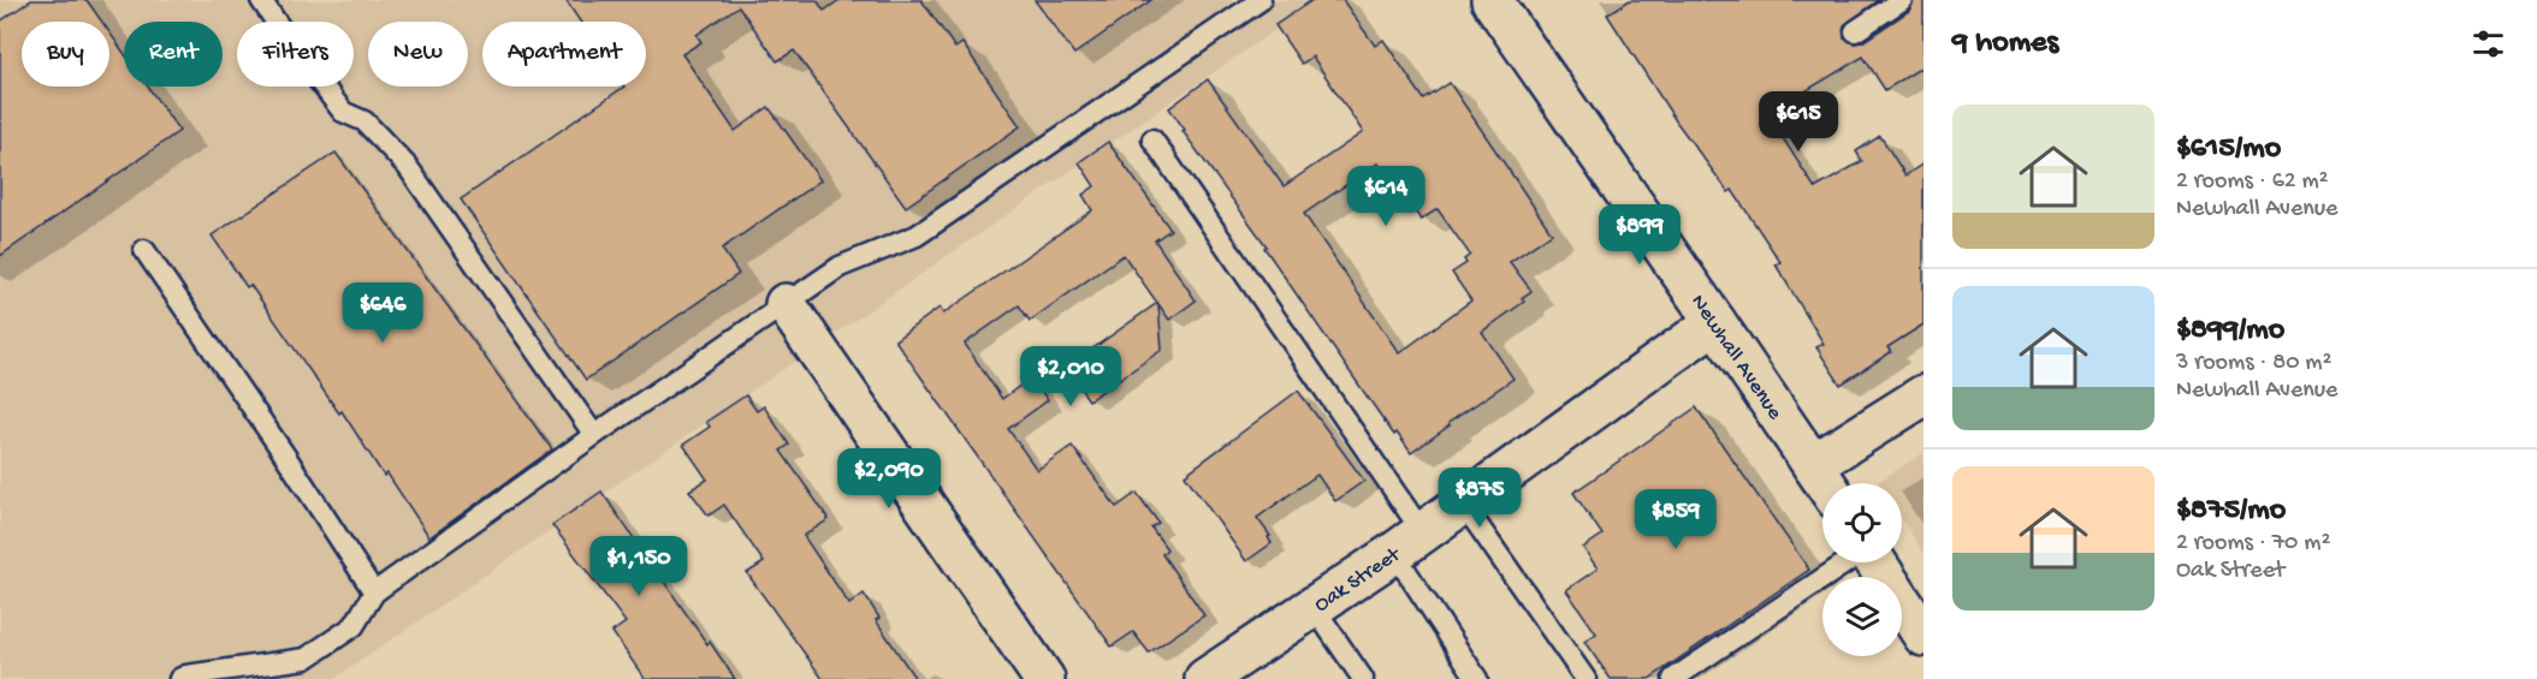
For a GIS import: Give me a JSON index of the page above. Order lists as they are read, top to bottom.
{
  "streets": {
    "street": ["Newhall Avenue", "Oak Street"]
  },
  "crossings": [
    ["Newhall Avenue", "Oak Street"]
  ],
  "page": {
    "heading": "9 homes",
    "chip": [
      "Buy",
      "Rent",
      "Filters",
      "New",
      "Apartment"
    ],
    "list": [
      {
        "name": "$615/mo",
        "note": "2 rooms · 62 m² · Newhall Avenue"
      },
      {
        "name": "$899/mo",
        "note": "3 rooms · 80 m² · Newhall Avenue"
      },
      {
        "name": "$875/mo",
        "note": "2 rooms · 70 m² · Oak Street"
      }
    ],
    "price": [
      "$615",
      "$614",
      "$899",
      "$646",
      "$2,010",
      "$2,090",
      "$875",
      "$859",
      "$1,150"
    ]
  }
}
